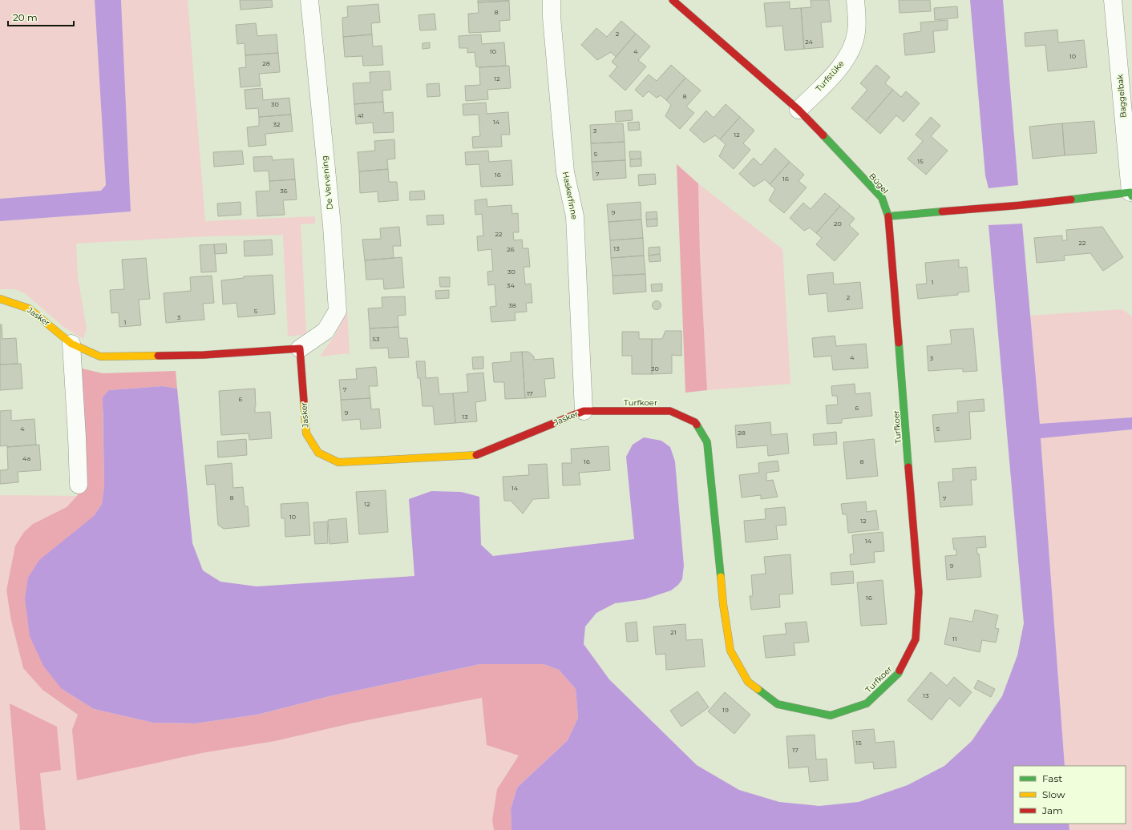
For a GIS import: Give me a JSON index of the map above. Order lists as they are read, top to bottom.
{
  "streets": {
    "street": [
      "Turfstûke",
      "Baggelbak",
      "De Vervening",
      "Bûgel",
      "Haskerfinne",
      "Jasker",
      "Turfkoer"
    ]
  },
  "crossings": [
    ["Turfstûke", "Bûgel"],
    ["De Vervening", "Jasker"],
    ["Bûgel", "Turfkoer"],
    ["Haskerfinne", "Jasker"],
    ["Haskerfinne", "Turfkoer"],
    ["Jasker", "Turfkoer"]
  ],
  "house_numbers": [
    "8",
    "2",
    "24",
    "10",
    "4",
    "10",
    "28",
    "12",
    "8",
    "30",
    "41",
    "14",
    "32",
    "3",
    "12",
    "5",
    "15",
    "7",
    "16",
    "16",
    "36",
    "9",
    "20",
    "22",
    "22",
    "13",
    "26",
    "30",
    "1",
    "34",
    "2",
    "38",
    "5",
    "3",
    "1",
    "53",
    "4",
    "3",
    "30",
    "7",
    "17",
    "6",
    "6",
    "9",
    "13",
    "4",
    "5",
    "28",
    "4a",
    "16",
    "8",
    "14",
    "8",
    "7",
    "12",
    "10",
    "12",
    "14",
    "9",
    "16",
    "21",
    "11",
    "13",
    "19",
    "15",
    "17"
  ],
  "legend": ["Fast", "Slow", "Jam"],
  "scale_bar": "20 m"
}
